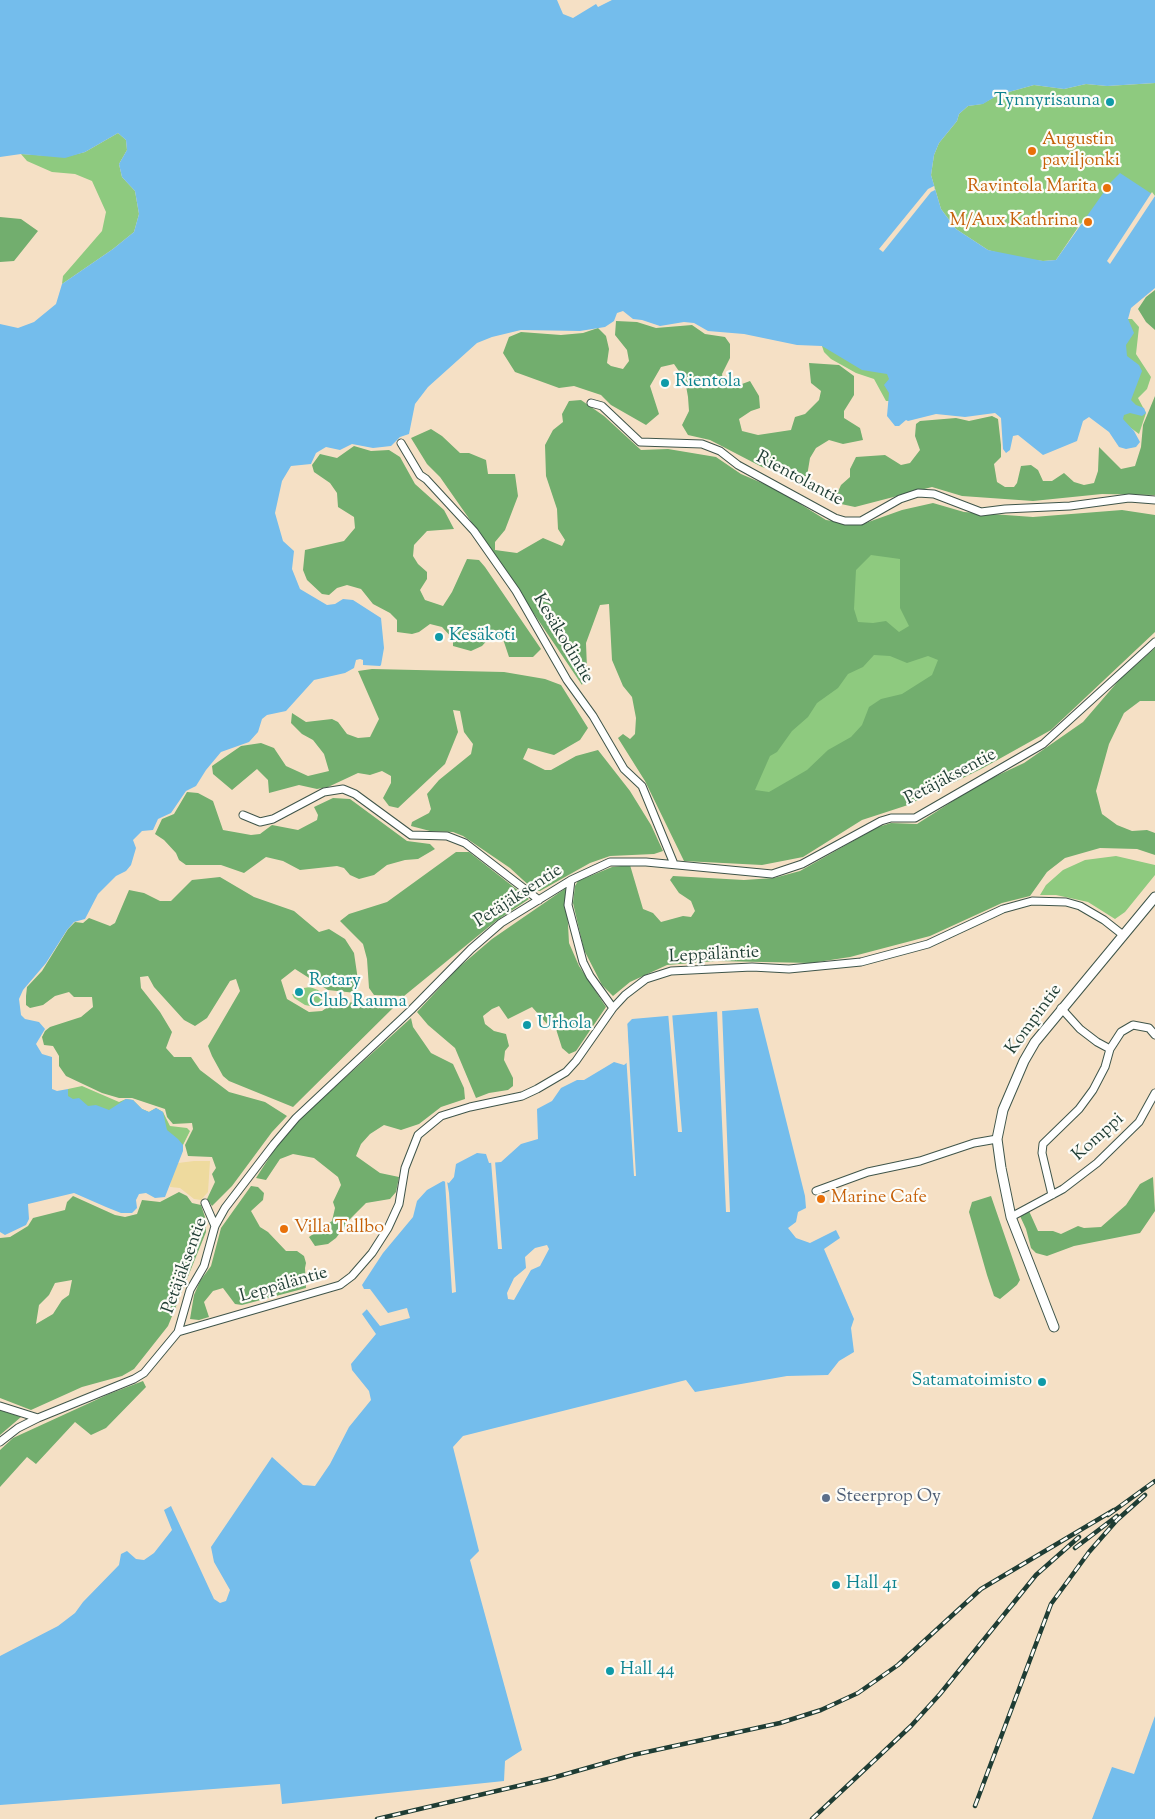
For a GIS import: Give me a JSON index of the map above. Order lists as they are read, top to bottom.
{
  "streets": {
    "street": [
      "Rientolantie",
      "Kesäkodintie",
      "Petäjäksentie",
      "Leppäläntie",
      "Kompintie",
      "Komppi"
    ]
  },
  "crossings": [
    ["Kesäkodintie", "Petäjäksentie"],
    ["Petäjäksentie", "Leppäläntie"],
    ["Leppäläntie", "Kompintie"],
    ["Kompintie", "Komppi"]
  ],
  "places": [
    "Tynnyrisauna",
    "Augustin paviljonki",
    "Ravintola Marita",
    "M/Aux Kathrina",
    "Rientola",
    "Kesäkoti",
    "Rotary Club Rauma",
    "Urhola",
    "Marine Cafe",
    "Villa Tallbo",
    "Satamatoimisto",
    "Steerprop Oy",
    "Hall 41",
    "Hall 44"
  ]
}
